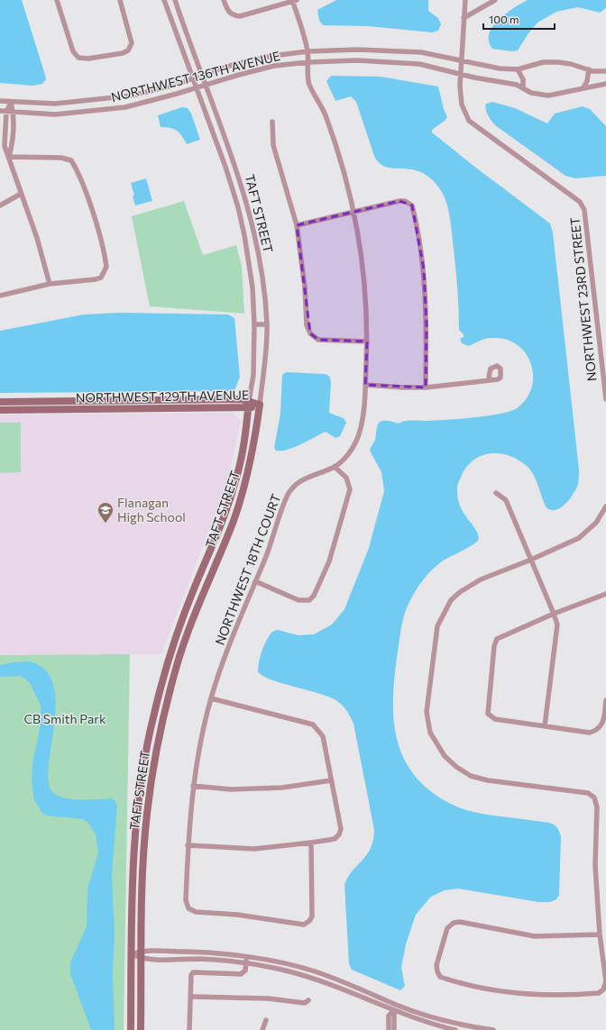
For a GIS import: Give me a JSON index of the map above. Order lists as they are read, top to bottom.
{
  "streets": {
    "street": [
      "NORTHWEST 136TH AVENUE",
      "TAFT STREET",
      "NORTHWEST 23RD STREET",
      "NORTHWEST 129TH AVENUE",
      "NORTHWEST 18TH COURT"
    ]
  },
  "crossings": [
    ["NORTHWEST 136TH AVENUE", "TAFT STREET"],
    ["NORTHWEST 136TH AVENUE", "NORTHWEST 23RD STREET"],
    ["NORTHWEST 136TH AVENUE", "NORTHWEST 18TH COURT"],
    ["TAFT STREET", "NORTHWEST 129TH AVENUE"]
  ],
  "parks": ["CB Smith Park"],
  "places": {
    "school or university": ["Flanagan High School"]
  },
  "scale_bar": "100 m"
}
